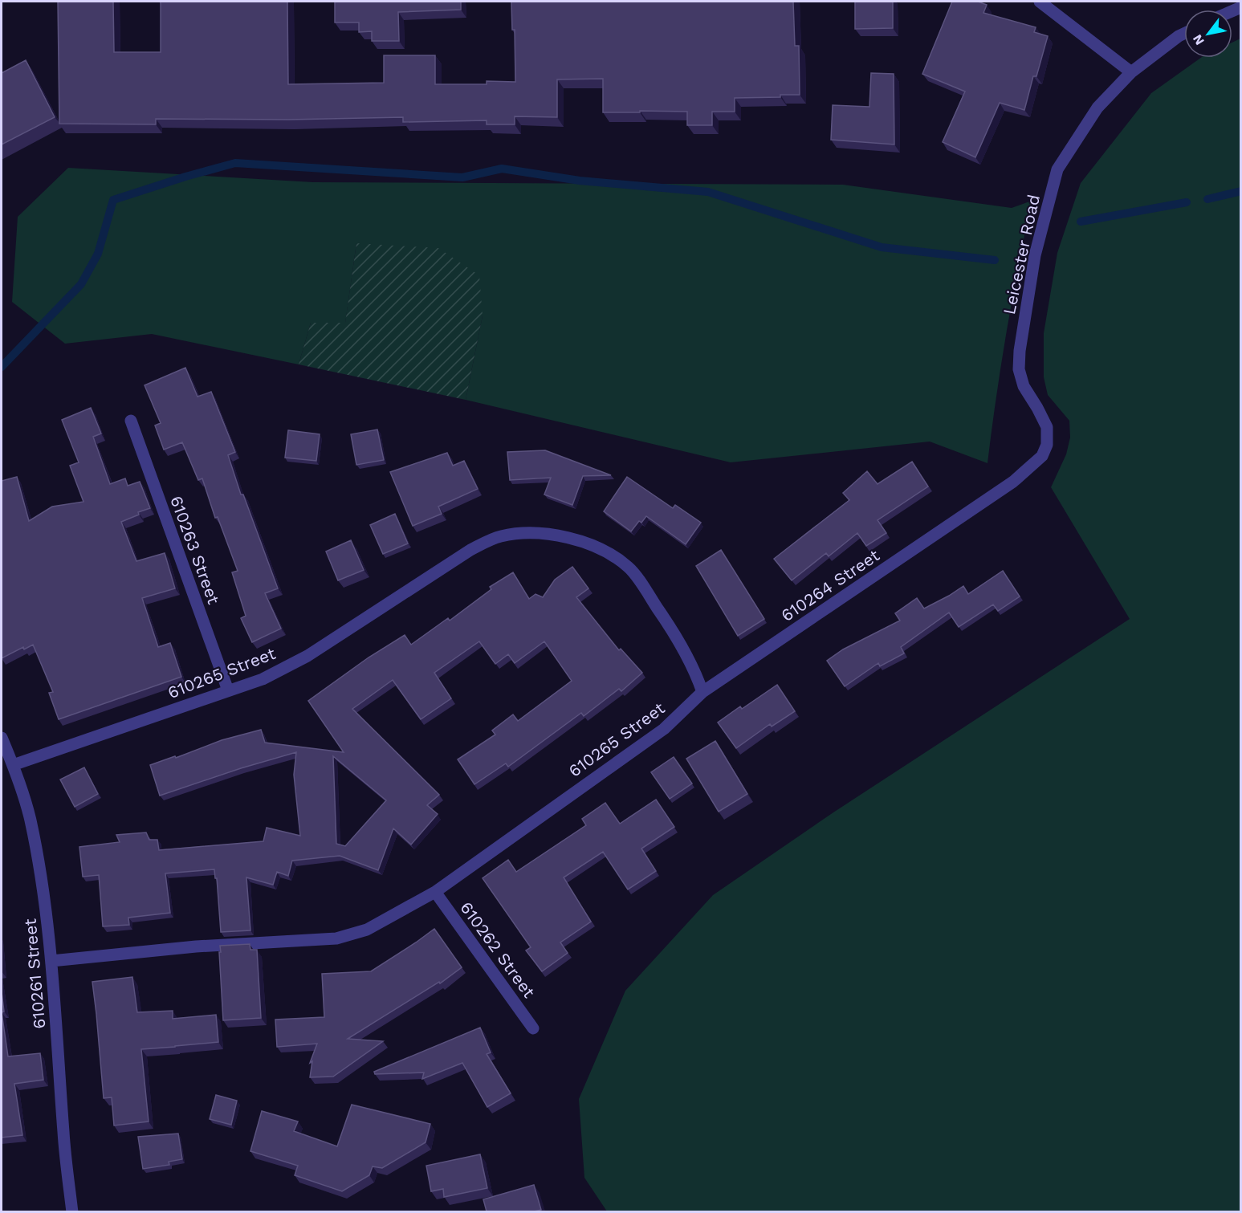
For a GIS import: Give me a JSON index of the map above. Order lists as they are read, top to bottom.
{
  "streets": {
    "street": [
      "Leicester Road",
      "610263 Street",
      "610264 Street",
      "610265 Street",
      "610262 Street",
      "610261 Street"
    ]
  },
  "crossings": [
    ["Leicester Road", "610264 Street"],
    ["610263 Street", "610265 Street"],
    ["610264 Street", "610265 Street"],
    ["610265 Street", "610262 Street"],
    ["610265 Street", "610261 Street"]
  ],
  "north": "bottom left"
}
